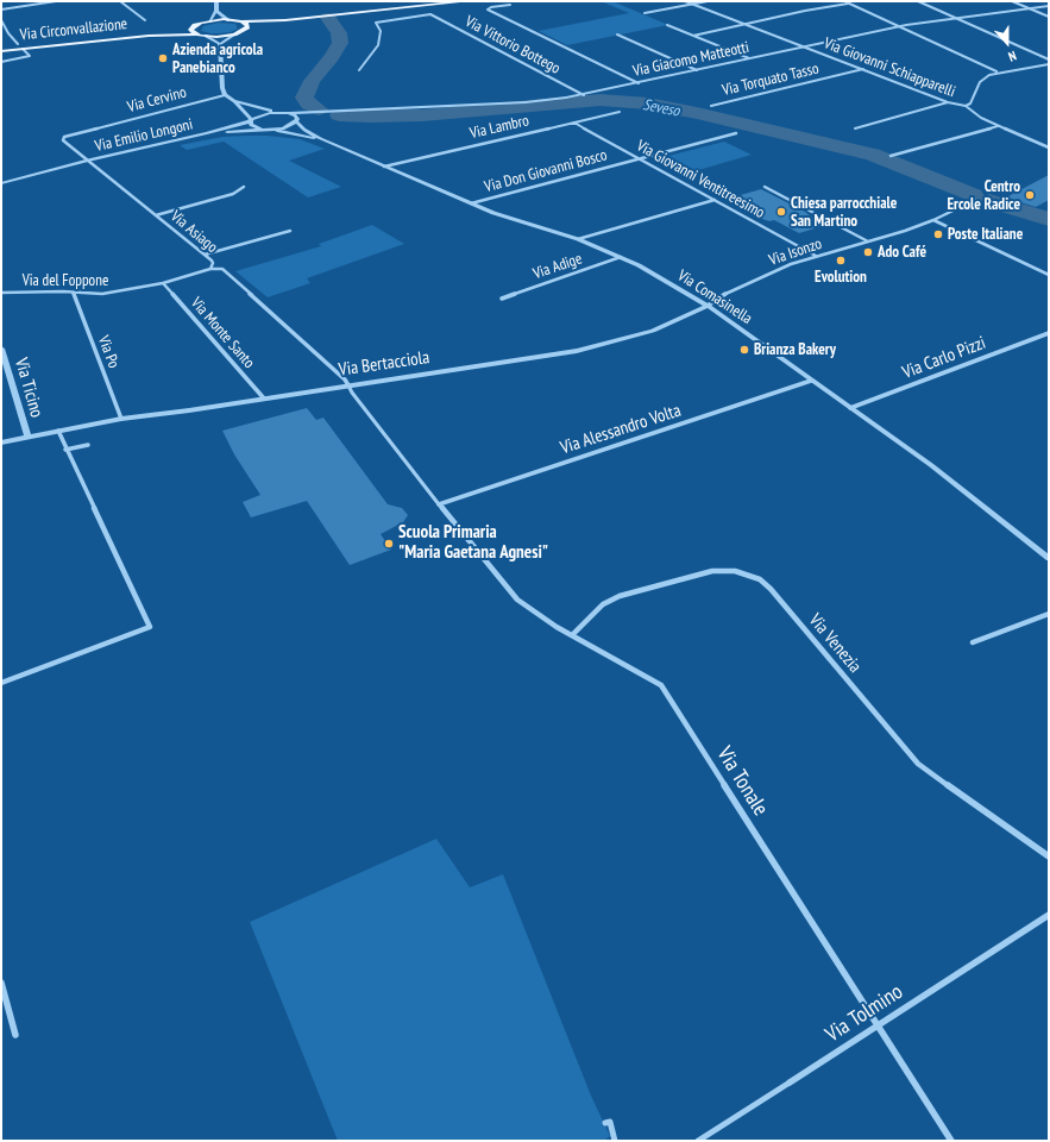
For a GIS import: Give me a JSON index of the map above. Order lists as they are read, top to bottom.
{
  "streets": {
    "main road": ["Via Circonvallazione"],
    "street": [
      "Via Vittorio Bottego",
      "Via Giacomo Matteotti",
      "Via Giovanni Schiapparelli",
      "Via Torquato Tasso",
      "Via Cervino",
      "Via Lambro",
      "Via Emilio Longoni",
      "Via Don Giovanni Bosco",
      "Via Giovanni Ventitreesimo",
      "Via Asiago",
      "Via Isonzo",
      "Via Adige",
      "Via del Foppone",
      "Via Comasinella",
      "Via Monte Santo",
      "Via Po",
      "Via Carlo Pizzi",
      "Via Bertacciola",
      "Via Ticino",
      "Via Alessandro Volta",
      "Via Venezia",
      "Via Tonale",
      "Via Tolmino"
    ]
  },
  "crossings": [
    ["Via Vittorio Bottego", "Via Giacomo Matteotti"],
    ["Via Giacomo Matteotti", "Via Giovanni Schiapparelli"],
    ["Via Giacomo Matteotti", "Via Emilio Longoni"],
    ["Via Giacomo Matteotti", "Via Comasinella"],
    ["Via Giovanni Schiapparelli", "Via Torquato Tasso"],
    ["Via Cervino", "Via Asiago"],
    ["Via Lambro", "Via Giovanni Ventitreesimo"],
    ["Via Lambro", "Via Comasinella"],
    ["Via Emilio Longoni", "Via Asiago"],
    ["Via Emilio Longoni", "Via Comasinella"],
    ["Via Don Giovanni Bosco", "Via Giovanni Ventitreesimo"],
    ["Via Don Giovanni Bosco", "Via Comasinella"],
    ["Via Giovanni Ventitreesimo", "Via Isonzo"],
    ["Via Asiago", "Via del Foppone"],
    ["Via Asiago", "Via Bertacciola"],
    ["Via Isonzo", "Via Comasinella"],
    ["Via Isonzo", "Via Bertacciola"],
    ["Via Adige", "Via Comasinella"],
    ["Via del Foppone", "Via Monte Santo"],
    ["Via del Foppone", "Via Po"],
    ["Via Comasinella", "Via Carlo Pizzi"],
    ["Via Comasinella", "Via Bertacciola"],
    ["Via Comasinella", "Via Alessandro Volta"],
    ["Via Monte Santo", "Via Bertacciola"],
    ["Via Po", "Via Bertacciola"],
    ["Via Bertacciola", "Via Ticino"],
    ["Via Alessandro Volta", "Via Tonale"],
    ["Via Venezia", "Via Tonale"],
    ["Via Tonale", "Via Tolmino"]
  ],
  "water": ["Seveso"],
  "places": [
    "Azienda agricola Panebianco",
    "Centro Ercole Radice",
    "Chiesa parrocchiale San Martino",
    "Poste Italiane",
    "Ado Café",
    "Evolution",
    "Brianza Bakery",
    "Scuola Primaria \"Maria Gaetana Agnesi\""
  ],
  "north": "bottom"
}
